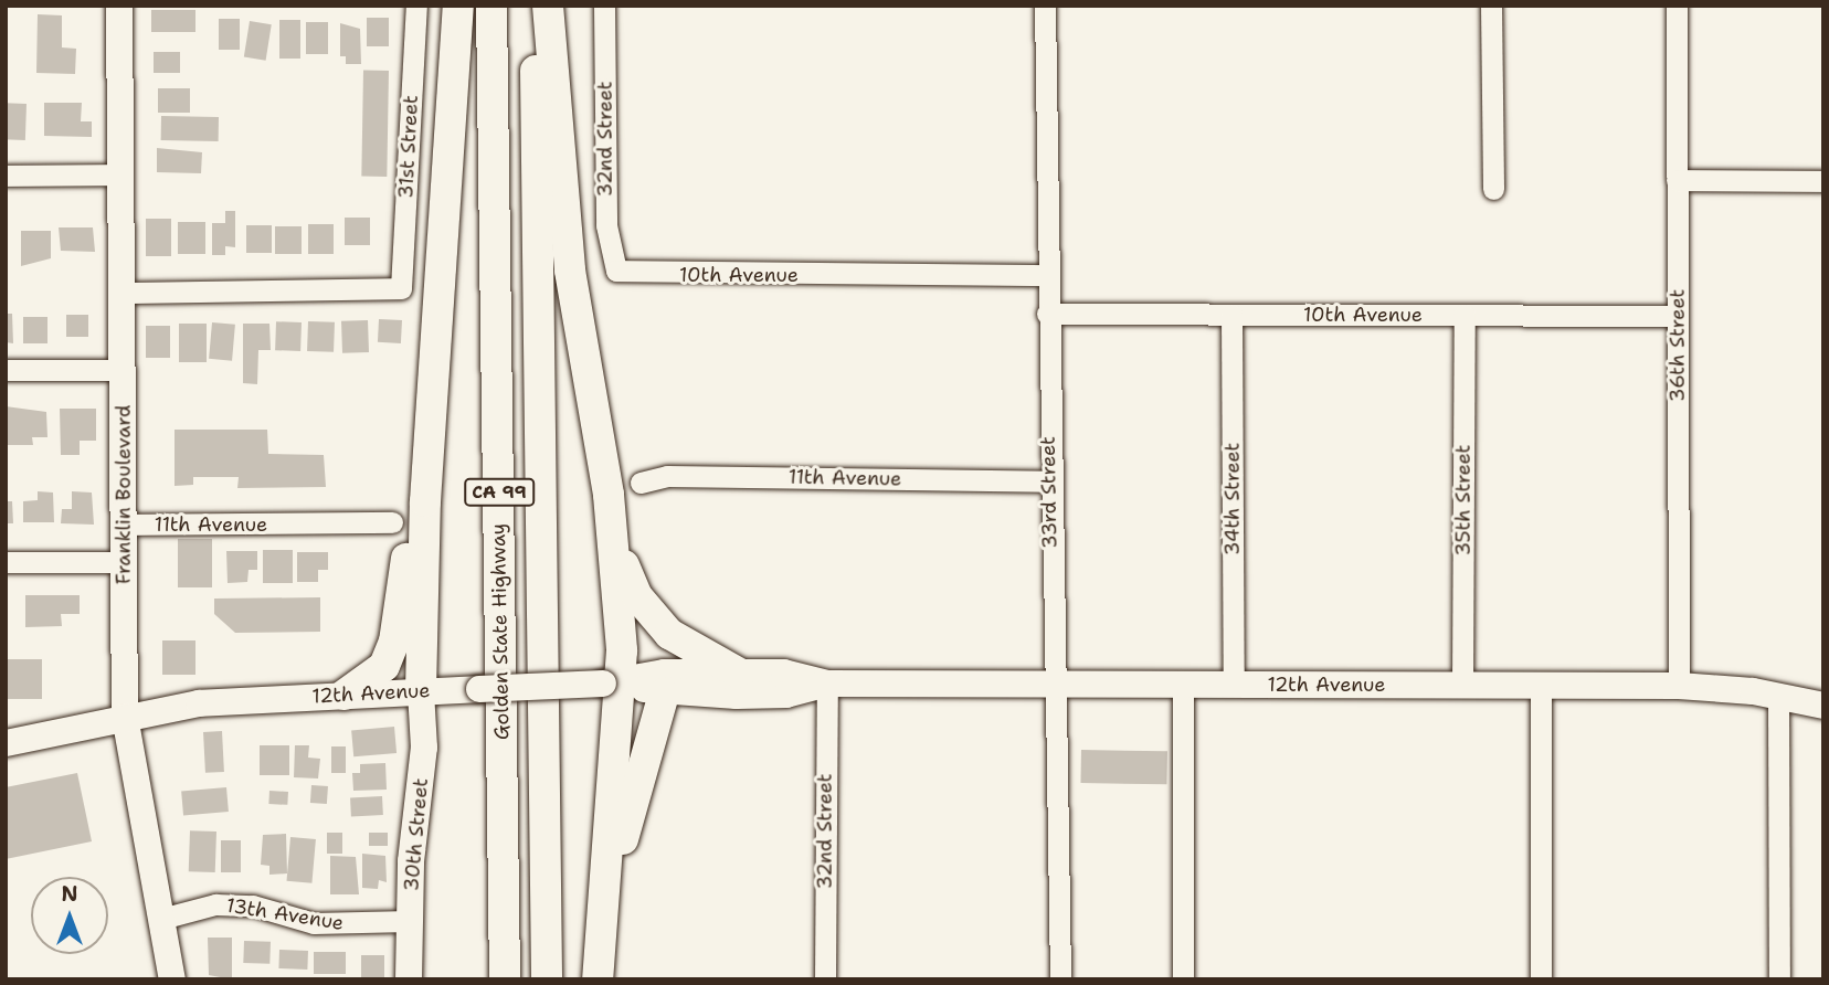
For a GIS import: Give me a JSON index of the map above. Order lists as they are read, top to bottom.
{
  "streets": {
    "highway": ["CA 99", "Golden State Highway"],
    "main road": ["Franklin Boulevard", "12th Avenue", "30th Street"],
    "street": [
      "32nd Street",
      "31st Street",
      "10th Avenue",
      "36th Street",
      "11th Avenue",
      "33rd Street",
      "34th Street",
      "35th Street",
      "13th Avenue"
    ]
  },
  "crossings": [
    ["32nd Street", "10th Avenue"],
    ["32nd Street", "12th Avenue"],
    ["31st Street", "Franklin Boulevard"],
    ["10th Avenue", "36th Street"],
    ["10th Avenue", "33rd Street"],
    ["10th Avenue", "34th Street"],
    ["10th Avenue", "35th Street"],
    ["36th Street", "12th Avenue"],
    ["11th Avenue", "33rd Street"],
    ["11th Avenue", "Franklin Boulevard"],
    ["33rd Street", "12th Avenue"],
    ["Franklin Boulevard", "12th Avenue"],
    ["Franklin Boulevard", "13th Avenue"],
    ["34th Street", "12th Avenue"],
    ["35th Street", "12th Avenue"],
    ["12th Avenue", "30th Street"],
    ["30th Street", "13th Avenue"]
  ],
  "north": "top"
}
